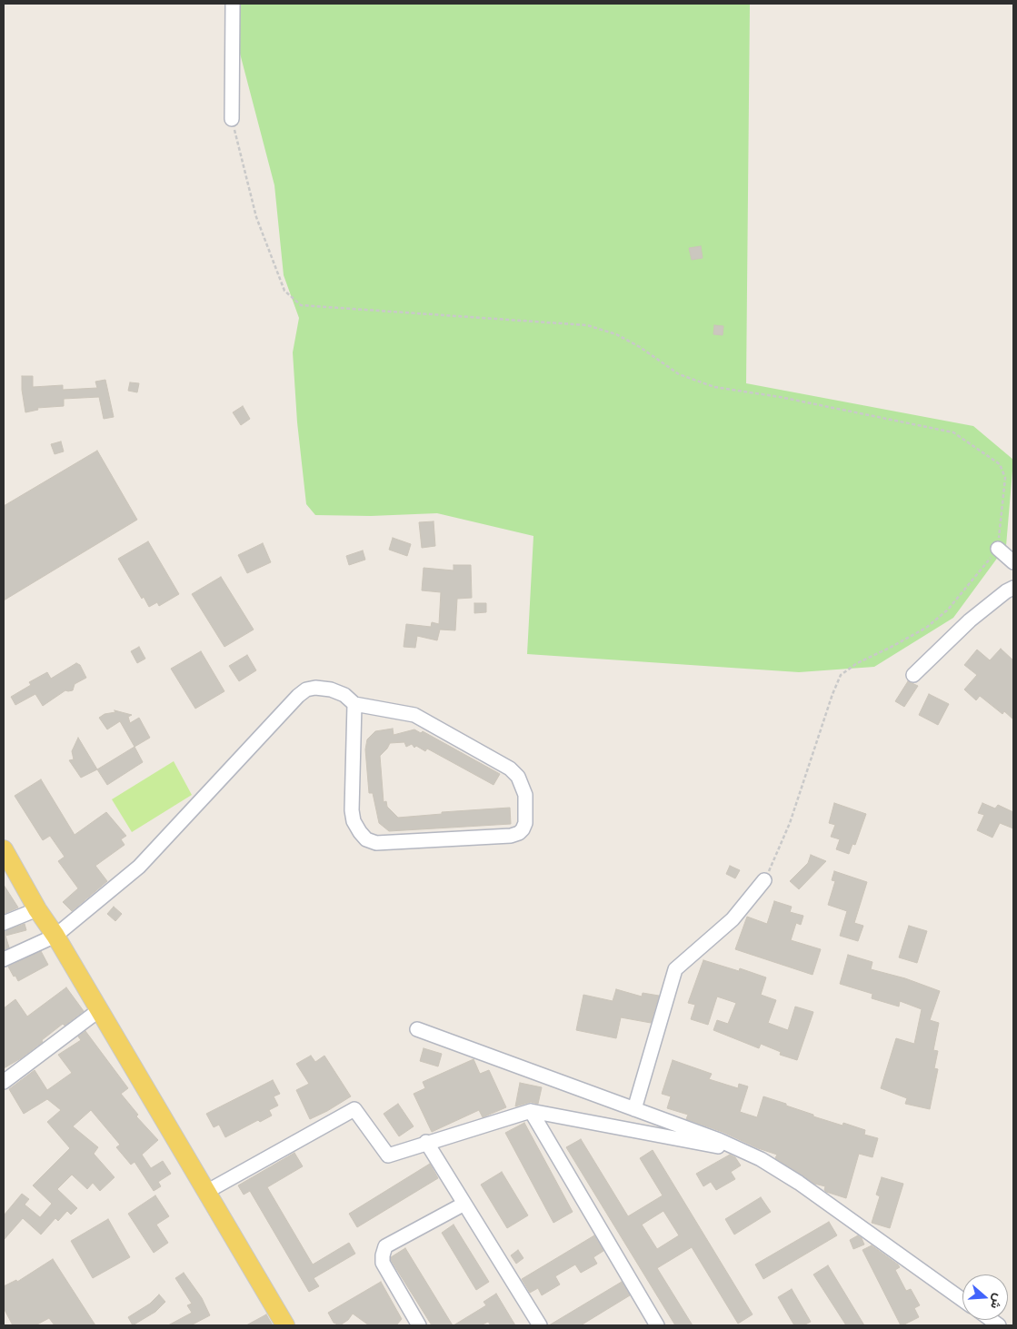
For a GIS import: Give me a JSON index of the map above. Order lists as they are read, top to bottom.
{
  "north": "right"
}
